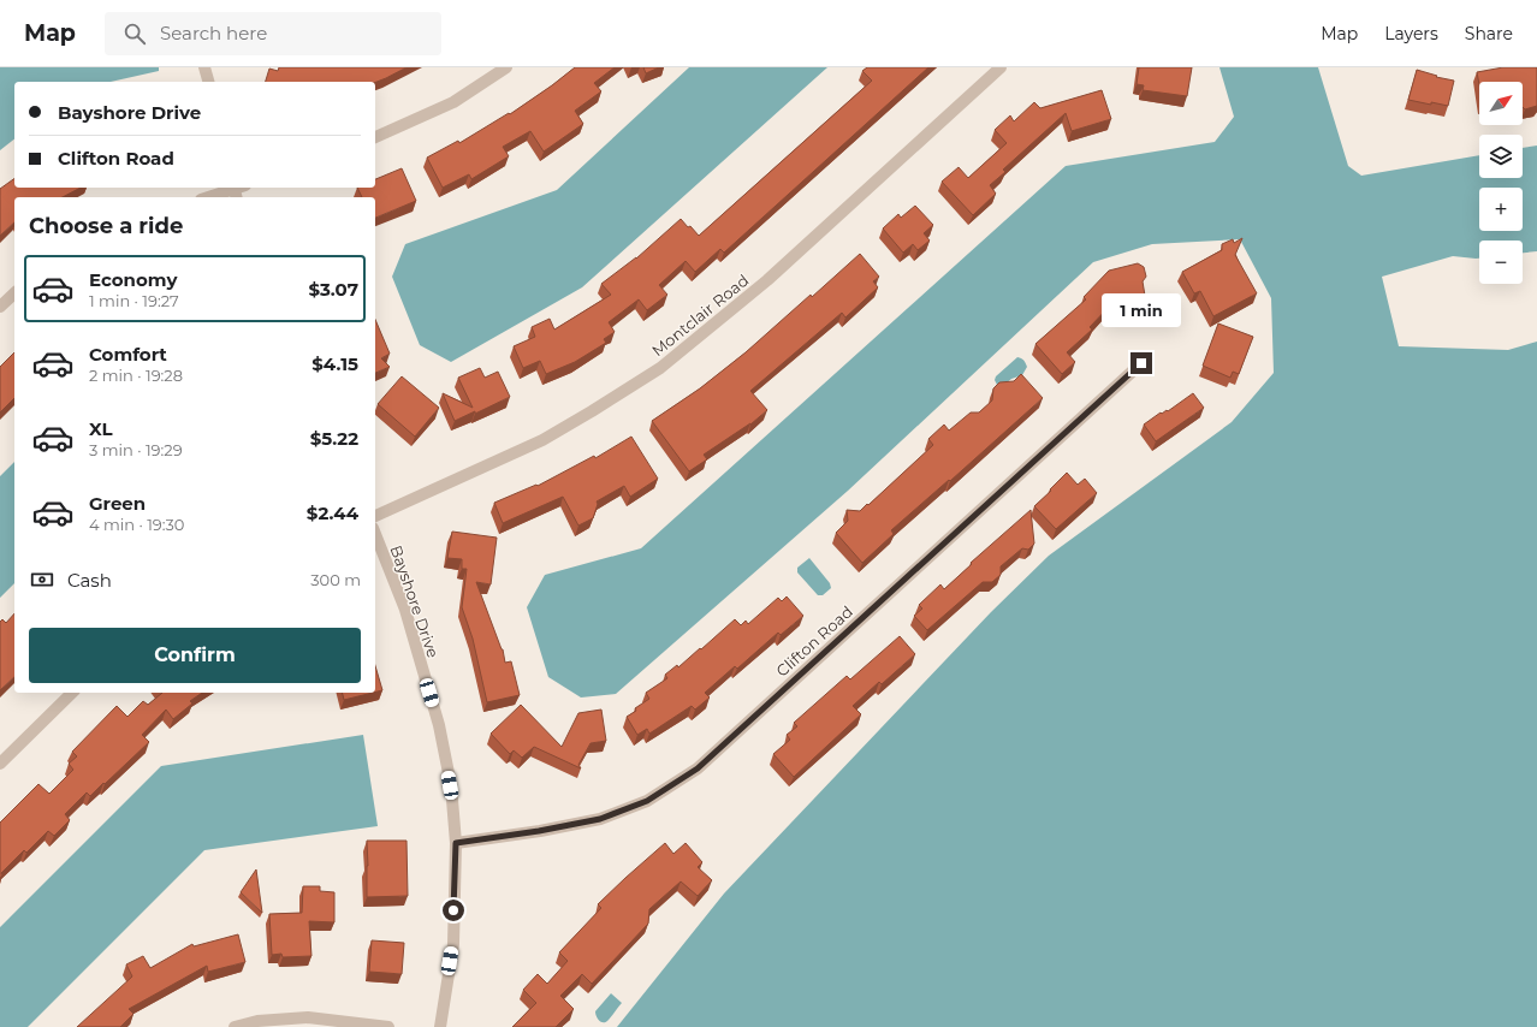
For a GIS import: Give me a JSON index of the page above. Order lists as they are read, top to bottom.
{
  "streets": {
    "street": ["Montclair Road", "Bayshore Drive", "Clifton Road"]
  },
  "crossings": [
    ["Bayshore Drive", "Clifton Road"]
  ],
  "north": "top right",
  "page": {
    "header": "Map",
    "search": "Search here",
    "nav": ["Map", "Layers", "Share"],
    "map_buttons": ["+", "−"],
    "banner": ["Bayshore Drive", "Clifton Road"],
    "heading": "Choose a ride",
    "list": [
      {
        "name": "Economy",
        "note": "1 min · 19:27",
        "value": "$3.07"
      },
      {
        "name": "Comfort",
        "note": "2 min · 19:28",
        "value": "$4.15"
      },
      {
        "name": "XL",
        "note": "3 min · 19:29",
        "value": "$5.22"
      },
      {
        "name": "Green",
        "note": "4 min · 19:30",
        "value": "$2.44"
      }
    ],
    "bubble": "1 min",
    "pay": ["Cash", "300 m"],
    "buttons": "Confirm"
  }
}
